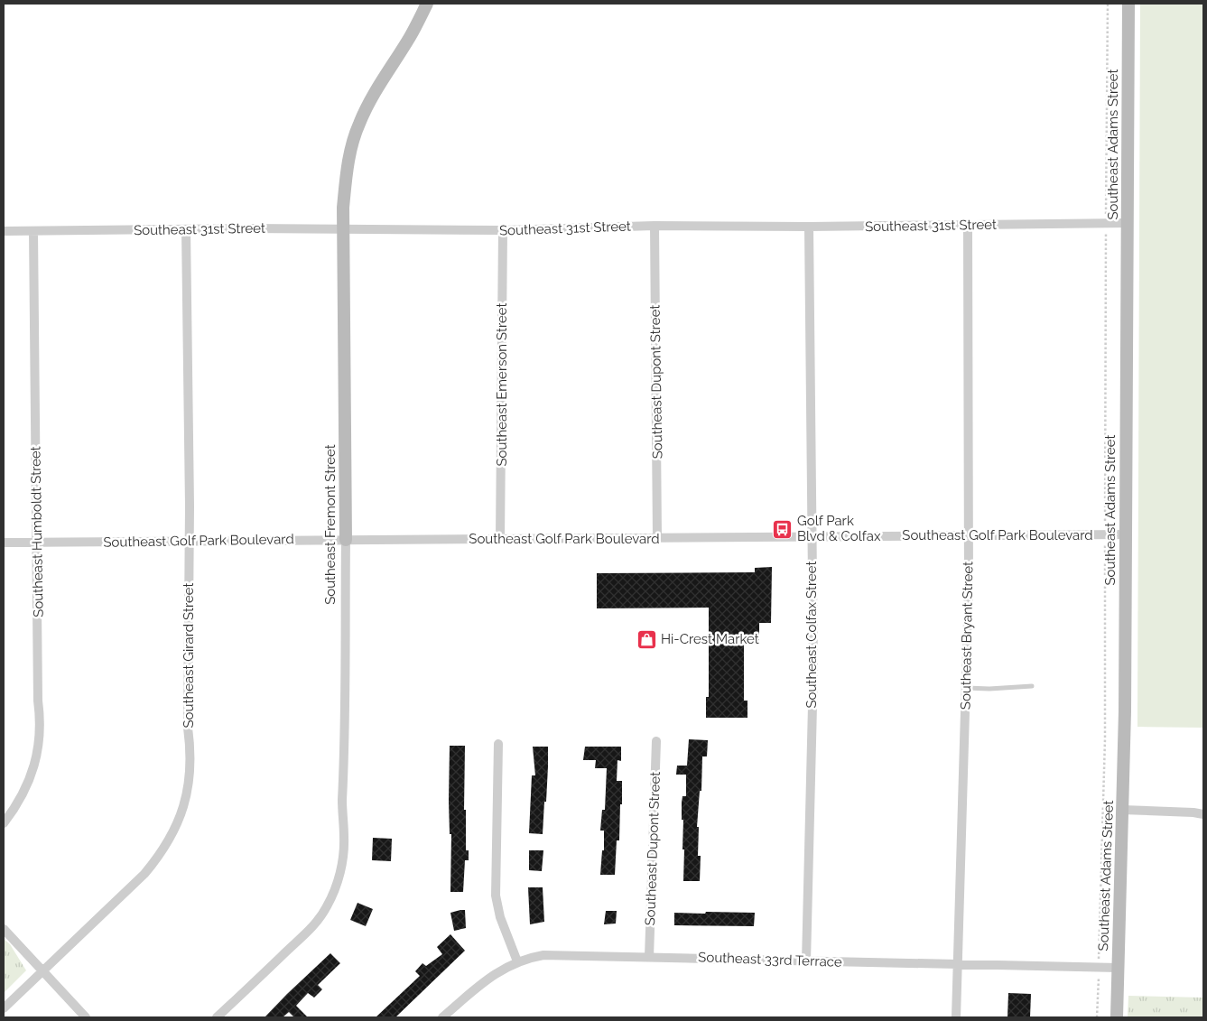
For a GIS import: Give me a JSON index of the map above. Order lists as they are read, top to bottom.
{
  "streets": {
    "main road": ["Southeast Adams Street", "Southeast Fremont Street"],
    "street": [
      "Southeast 31st Street",
      "Southeast Dupont Street",
      "Southeast Emerson Street",
      "Southeast Humboldt Street",
      "Southeast Golf Park Boulevard",
      "Southeast Colfax Street",
      "Southeast Bryant Street",
      "Southeast Girard Street",
      "Southeast 33rd Terrace"
    ]
  },
  "crossings": [
    ["Southeast Adams Street", "Southeast 31st Street"],
    ["Southeast Adams Street", "Southeast Golf Park Boulevard"],
    ["Southeast Adams Street", "Southeast 33rd Terrace"],
    ["Southeast 31st Street", "Southeast Dupont Street"],
    ["Southeast 31st Street", "Southeast Emerson Street"],
    ["Southeast 31st Street", "Southeast Fremont Street"],
    ["Southeast 31st Street", "Southeast Humboldt Street"],
    ["Southeast 31st Street", "Southeast Colfax Street"],
    ["Southeast 31st Street", "Southeast Bryant Street"],
    ["Southeast 31st Street", "Southeast Girard Street"],
    ["Southeast Dupont Street", "Southeast Golf Park Boulevard"],
    ["Southeast Dupont Street", "Southeast 33rd Terrace"],
    ["Southeast Emerson Street", "Southeast Golf Park Boulevard"],
    ["Southeast Fremont Street", "Southeast Golf Park Boulevard"],
    ["Southeast Humboldt Street", "Southeast Golf Park Boulevard"],
    ["Southeast Golf Park Boulevard", "Southeast Colfax Street"],
    ["Southeast Golf Park Boulevard", "Southeast Bryant Street"],
    ["Southeast Golf Park Boulevard", "Southeast Girard Street"],
    ["Southeast Colfax Street", "Southeast 33rd Terrace"],
    ["Southeast Bryant Street", "Southeast 33rd Terrace"]
  ],
  "places": {
    "bus stop": ["Golf Park Blvd & Colfax"],
    "shop": ["Hi-Crest Market"]
  }
}
